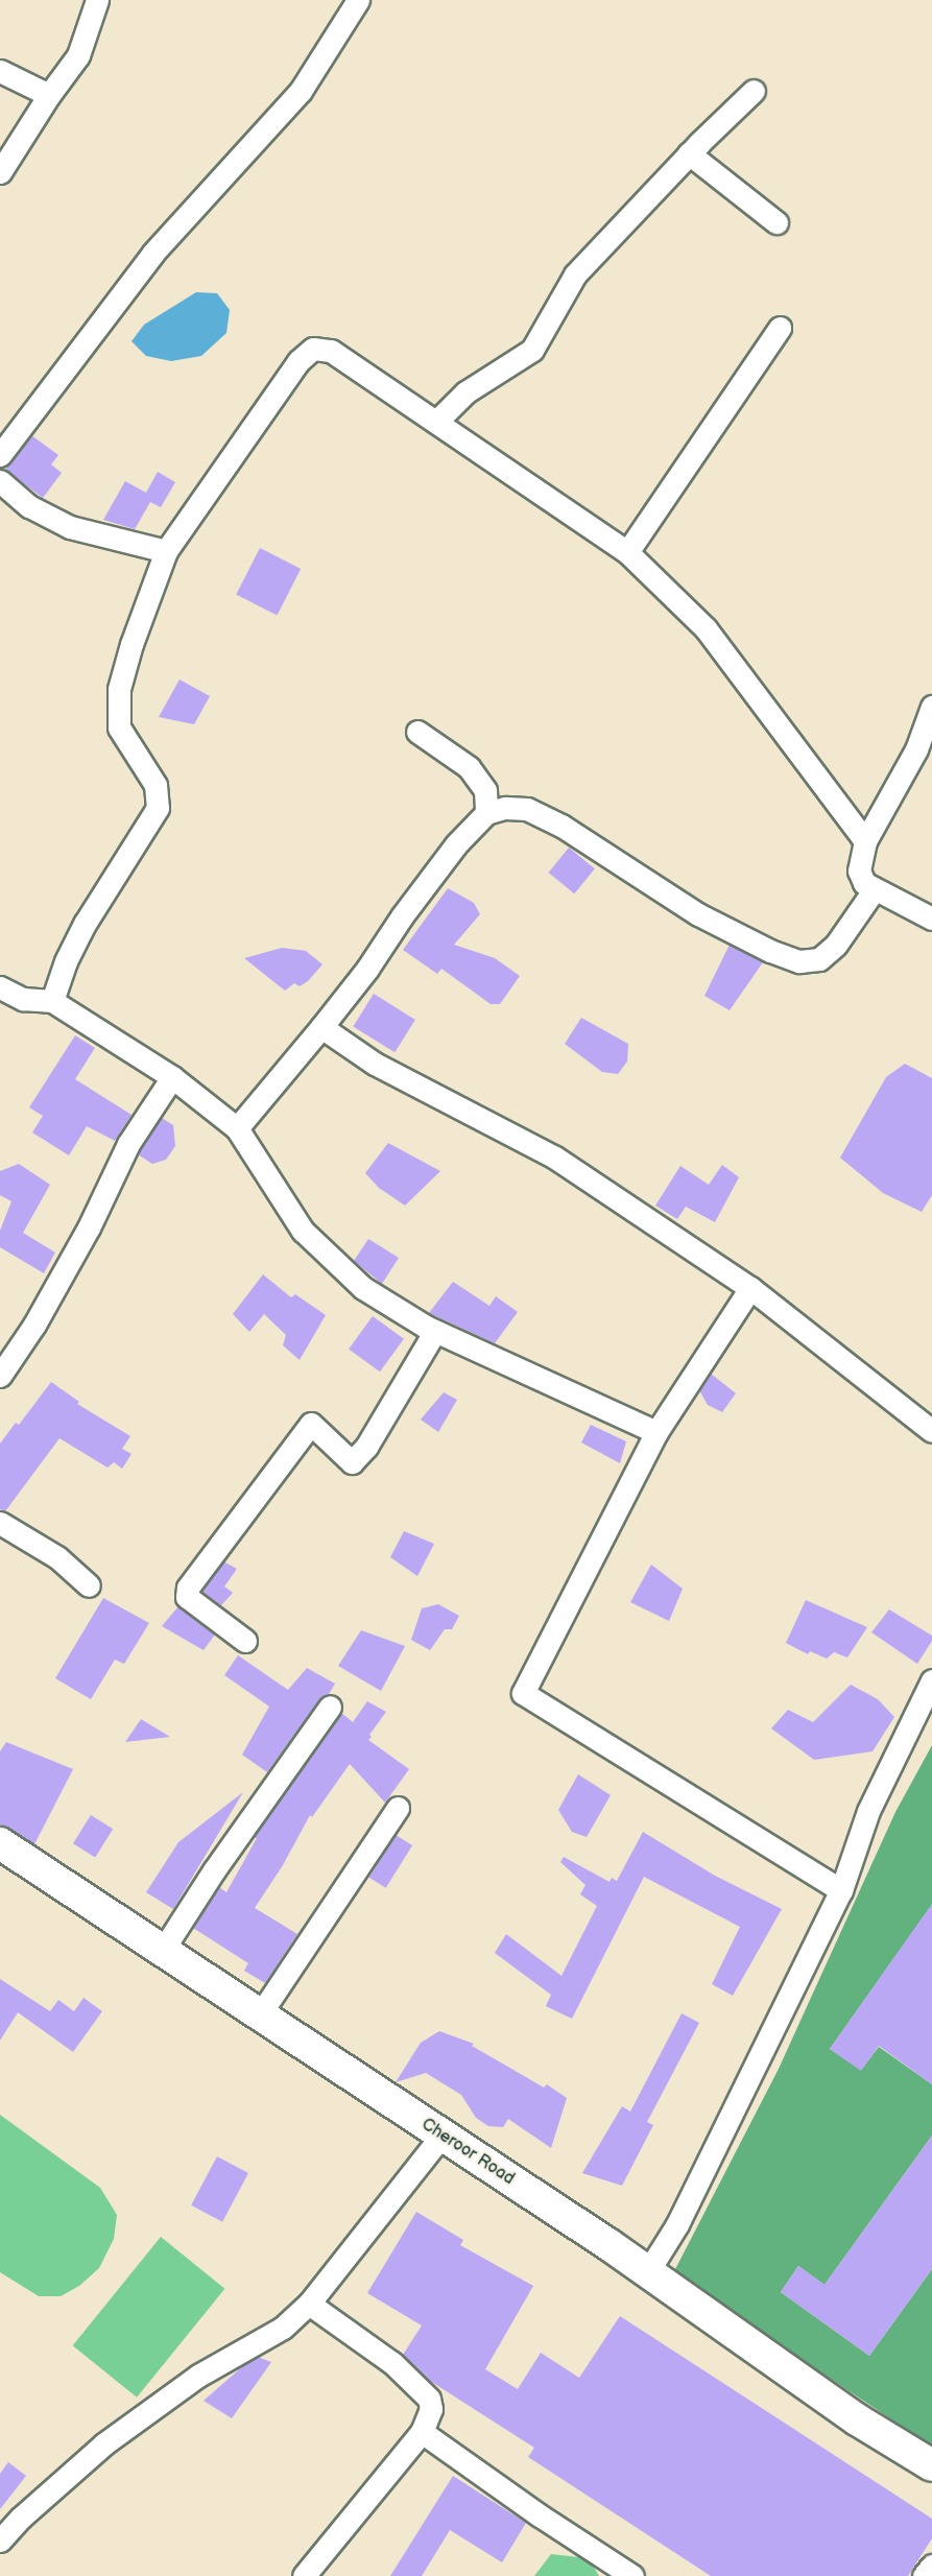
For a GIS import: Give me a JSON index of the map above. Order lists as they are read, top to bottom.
{
  "streets": {
    "main road": ["Cheroor Road"]
  }
}
